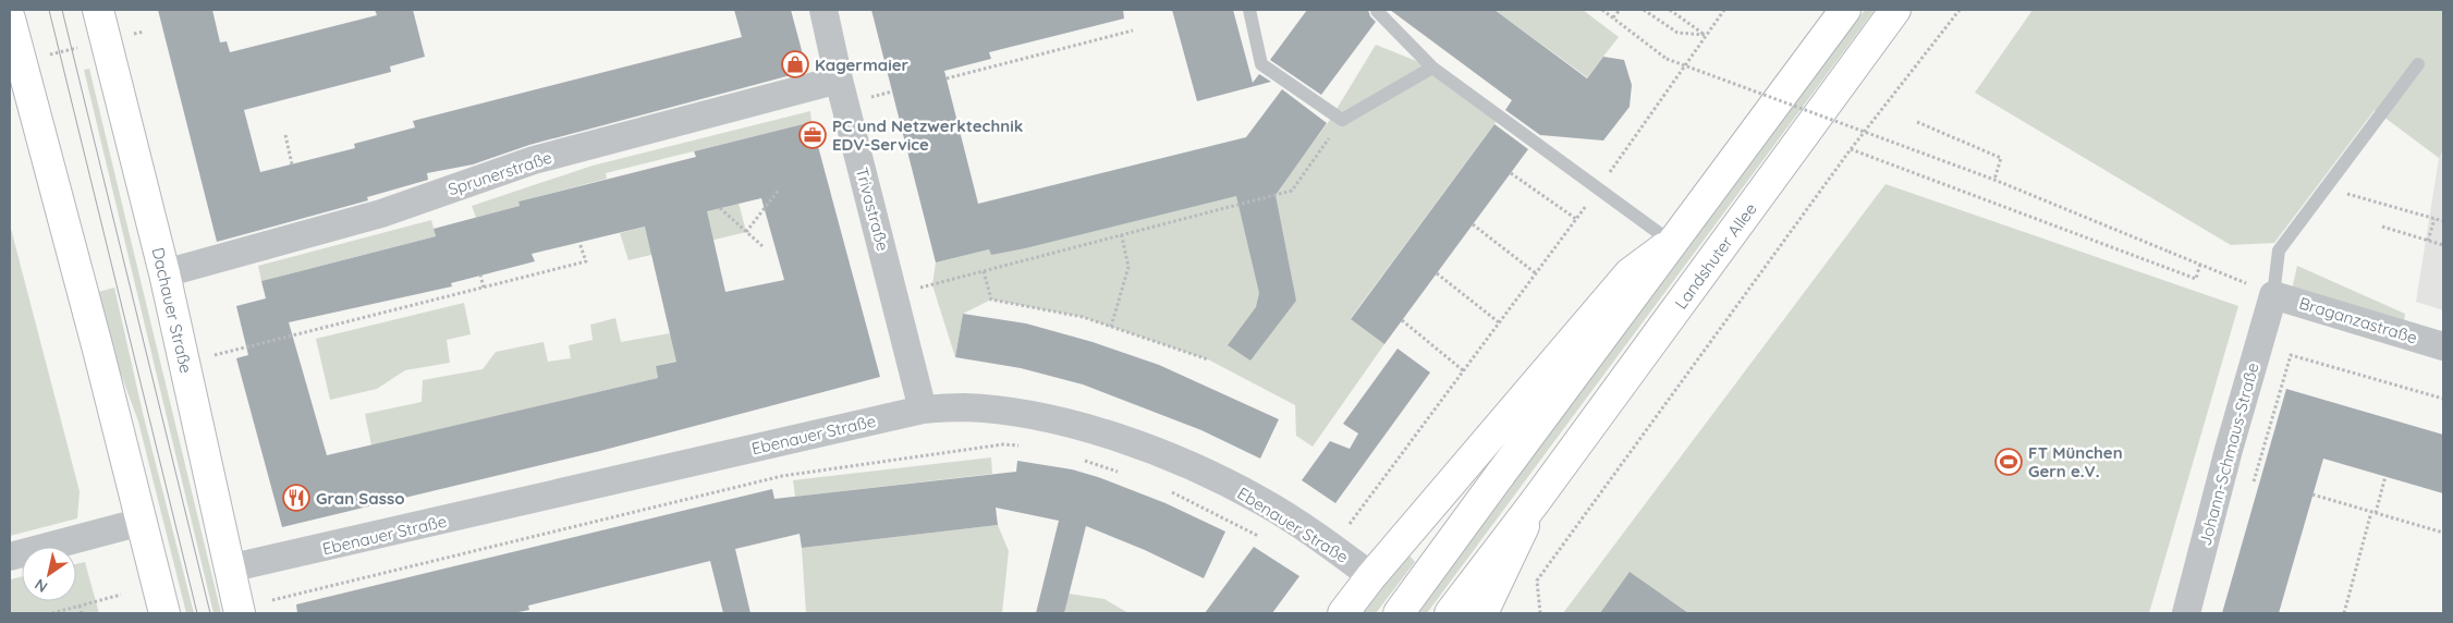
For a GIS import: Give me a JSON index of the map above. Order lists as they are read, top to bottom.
{
  "streets": {
    "main road": ["Landshuter Allee", "Dachauer Straße"],
    "street": [
      "Sprunerstraße",
      "Trivastraße",
      "Braganzastraße",
      "Ebenauer Straße",
      "Johann-Schmaus-Straße"
    ]
  },
  "crossings": [
    ["Sprunerstraße", "Trivastraße"],
    ["Sprunerstraße", "Dachauer Straße"],
    ["Trivastraße", "Ebenauer Straße"],
    ["Dachauer Straße", "Ebenauer Straße"],
    ["Braganzastraße", "Johann-Schmaus-Straße"]
  ],
  "places": {
    "shop": ["Kagermaier"],
    "office": ["PC und Netzwerktechnik EDV-Service"],
    "sports": ["FT München Gern e.V."],
    "restaurant": ["Gran Sasso"]
  },
  "north": "bottom left"
}
